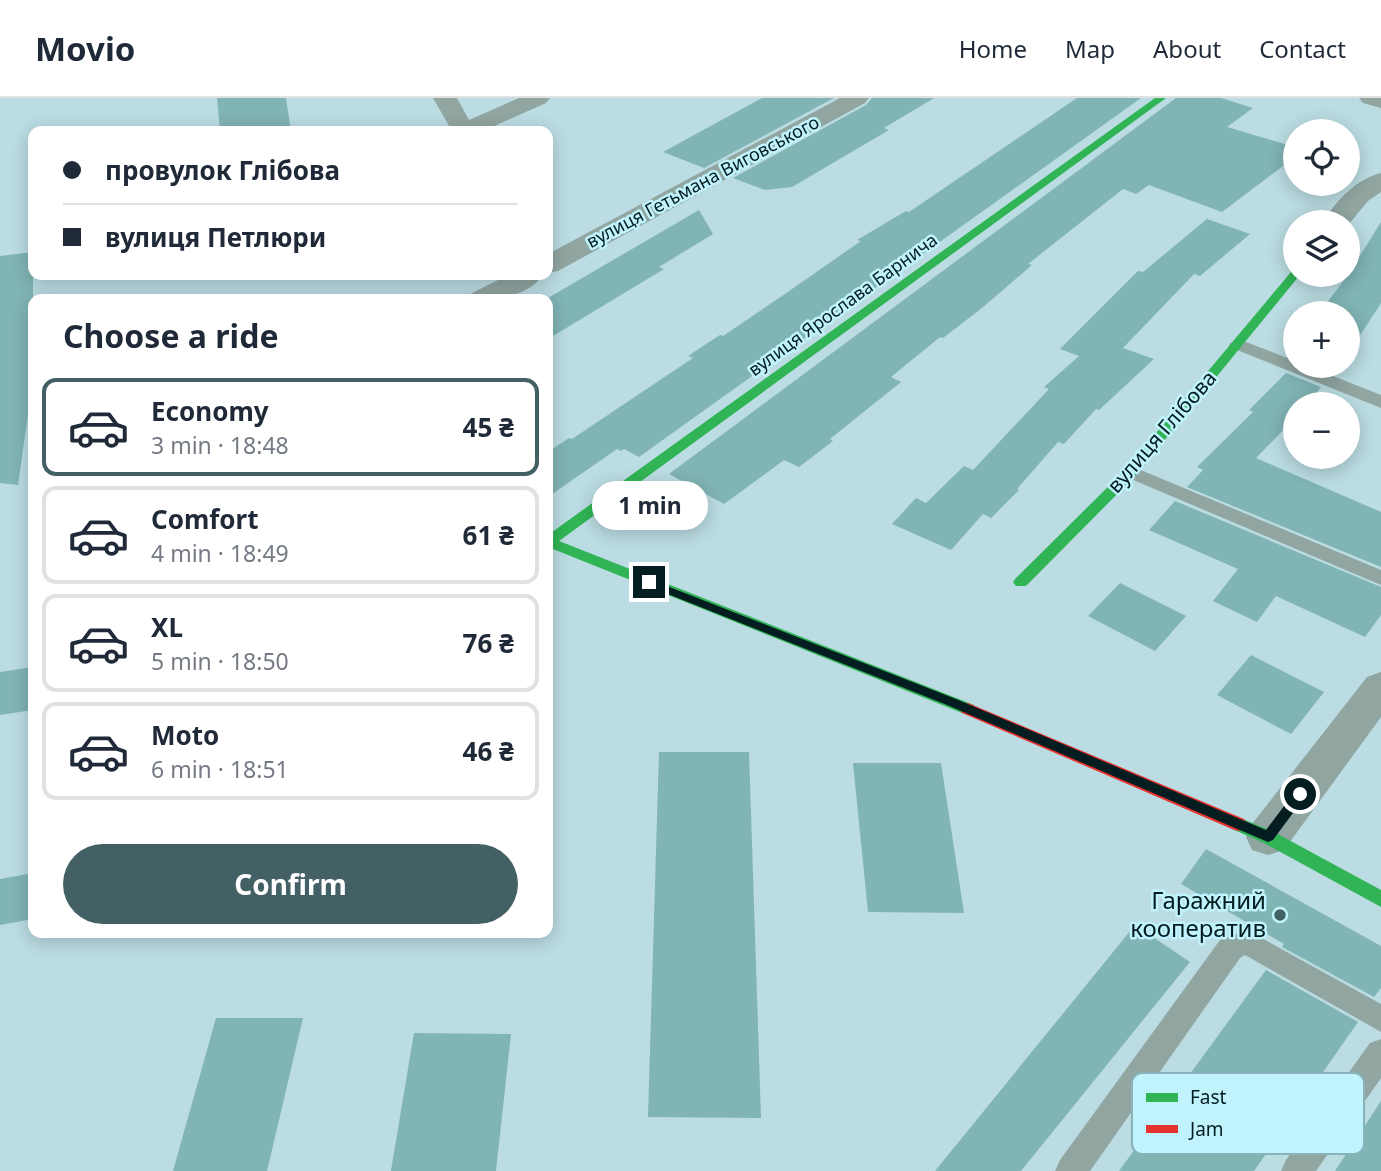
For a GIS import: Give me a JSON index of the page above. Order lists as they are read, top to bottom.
{
  "streets": {
    "street": ["вулиця Гетьмана Виговського", "вулиця Ярослава Барнича", "вулиця Глібова"]
  },
  "places": ["Гаражний кооператив"],
  "legend": ["Fast", "Jam"],
  "page": {
    "header": "Movio",
    "nav": [
      "Home",
      "Map",
      "About",
      "Contact"
    ],
    "map_buttons": ["+", "−"],
    "banner": ["провулок Глібова", "вулиця Петлюри"],
    "heading": "Choose a ride",
    "list": [
      {
        "name": "Economy",
        "note": "3 min · 18:48",
        "value": "45 ₴"
      },
      {
        "name": "Comfort",
        "note": "4 min · 18:49",
        "value": "61 ₴"
      },
      {
        "name": "XL",
        "note": "5 min · 18:50",
        "value": "76 ₴"
      },
      {
        "name": "Moto",
        "note": "6 min · 18:51",
        "value": "46 ₴"
      }
    ],
    "bubble": "1 min",
    "buttons": "Confirm"
  }
}
